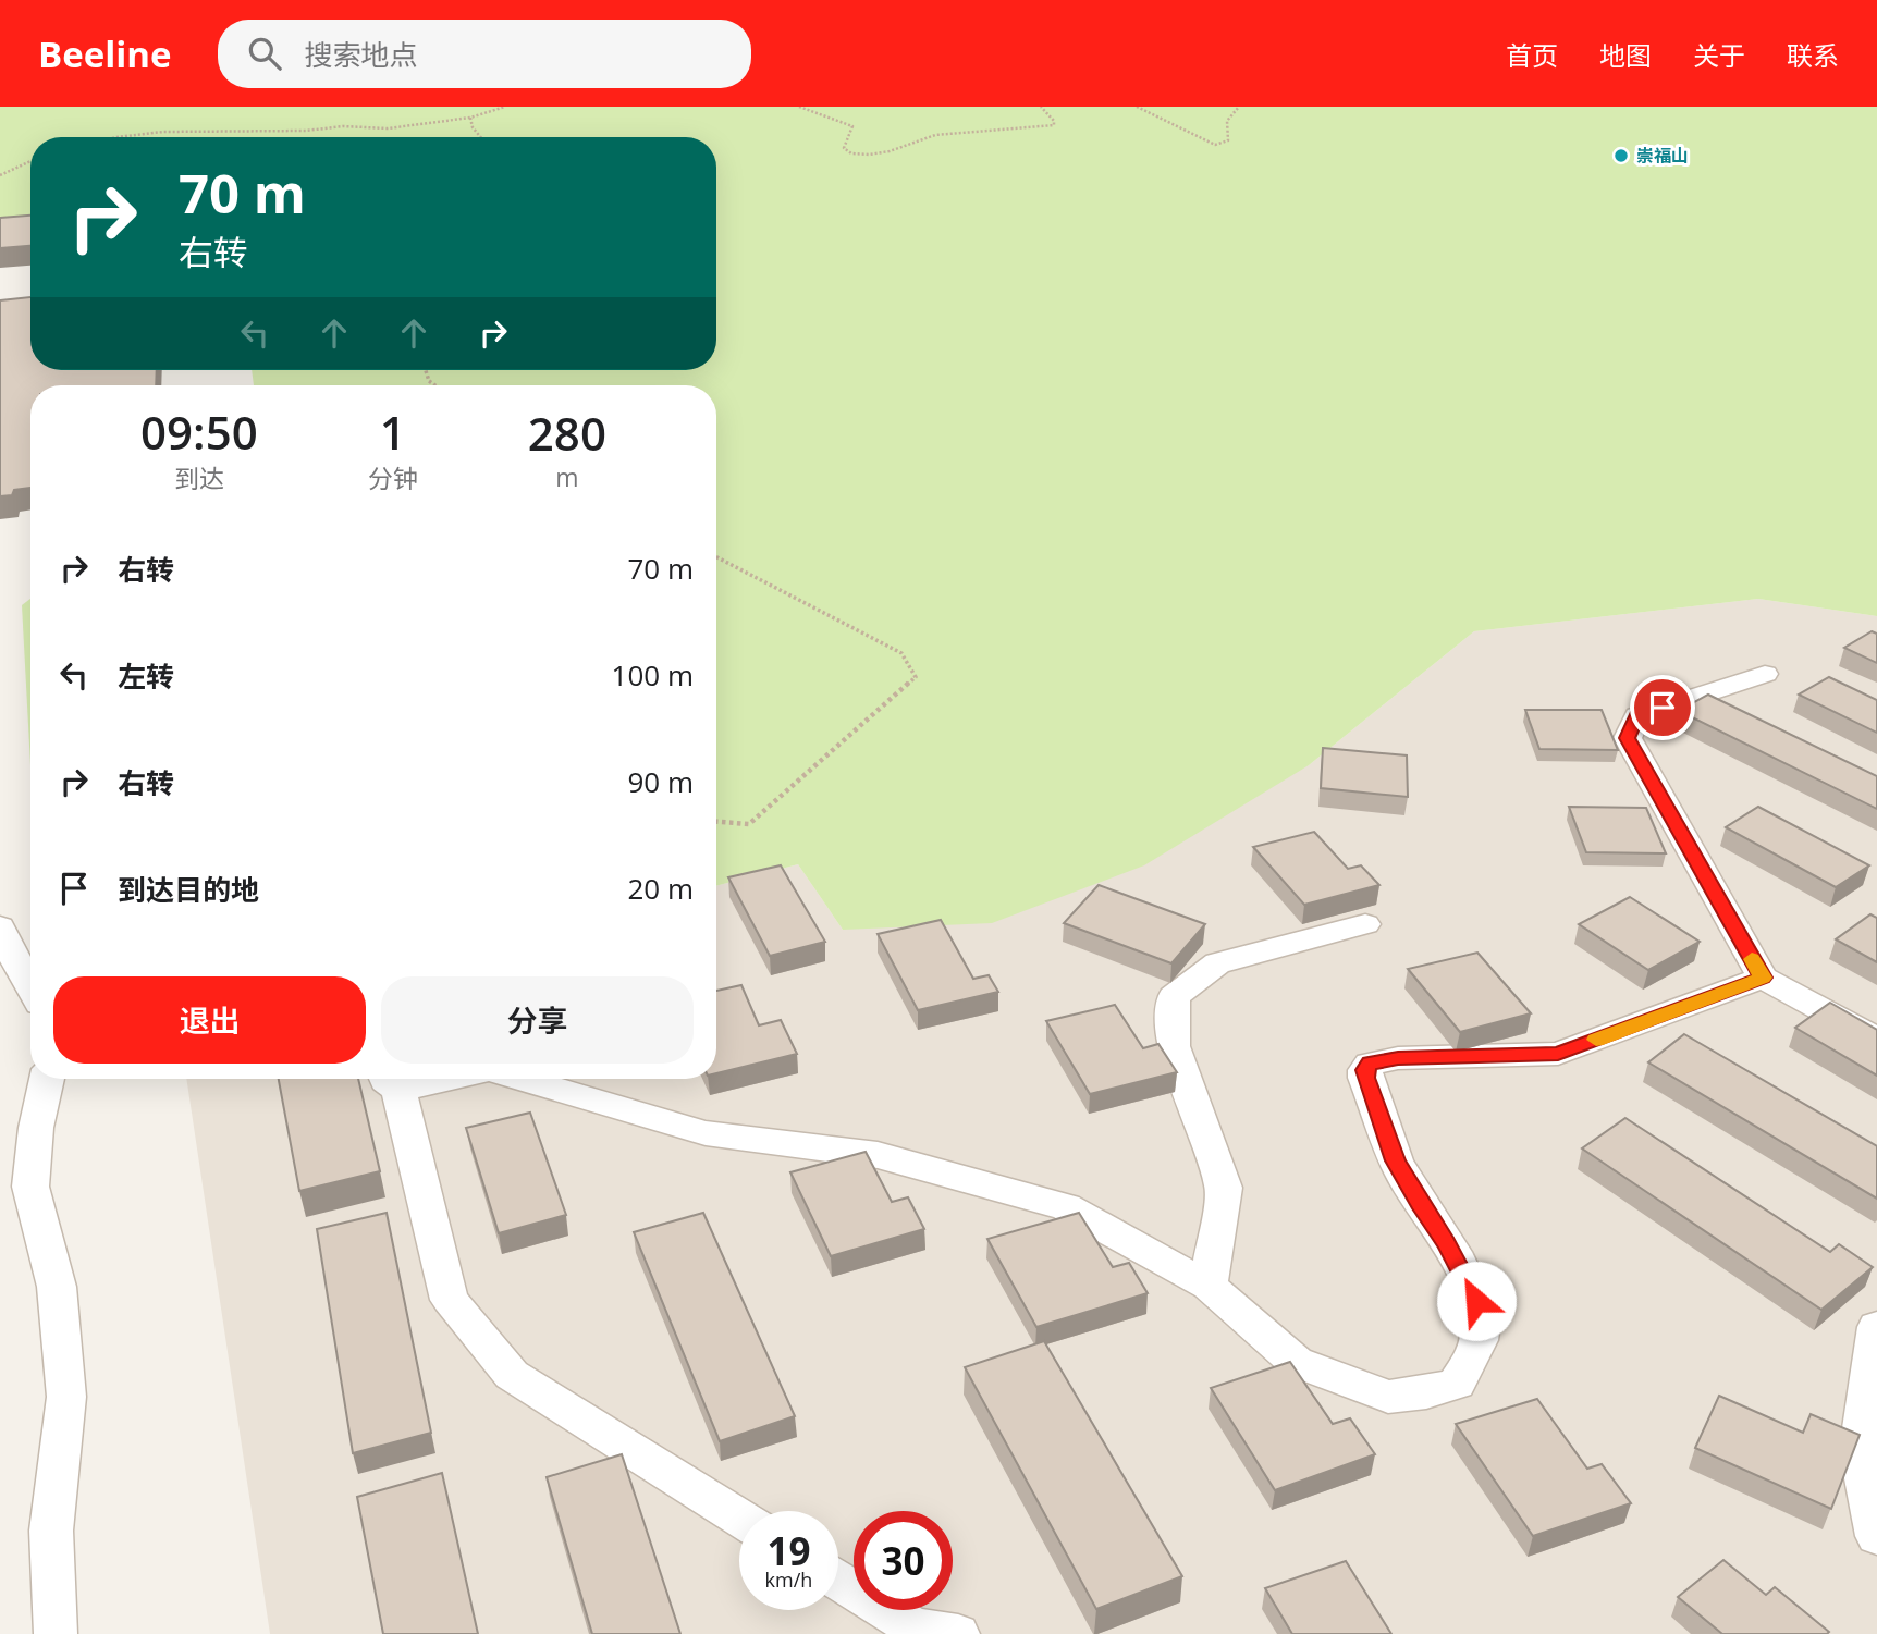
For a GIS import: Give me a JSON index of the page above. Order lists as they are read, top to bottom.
{
  "places": ["崇福山"],
  "page": {
    "header": "Beeline",
    "search": "搜索地点",
    "nav": [
      "首页",
      "地图",
      "关于",
      "联系"
    ],
    "turn": ["70 m", "右转"],
    "eta": [
      "09:50",
      "到达",
      "1",
      "分钟",
      "280",
      "m"
    ],
    "list": [
      {
        "name": "右转",
        "value": "70 m"
      },
      {
        "name": "左转",
        "value": "100 m"
      },
      {
        "name": "右转",
        "value": "90 m"
      },
      {
        "name": "到达目的地",
        "value": "20 m"
      }
    ],
    "buttons": ["退出", "分享"],
    "speed": "19 km/h",
    "limit": "30"
  }
}
